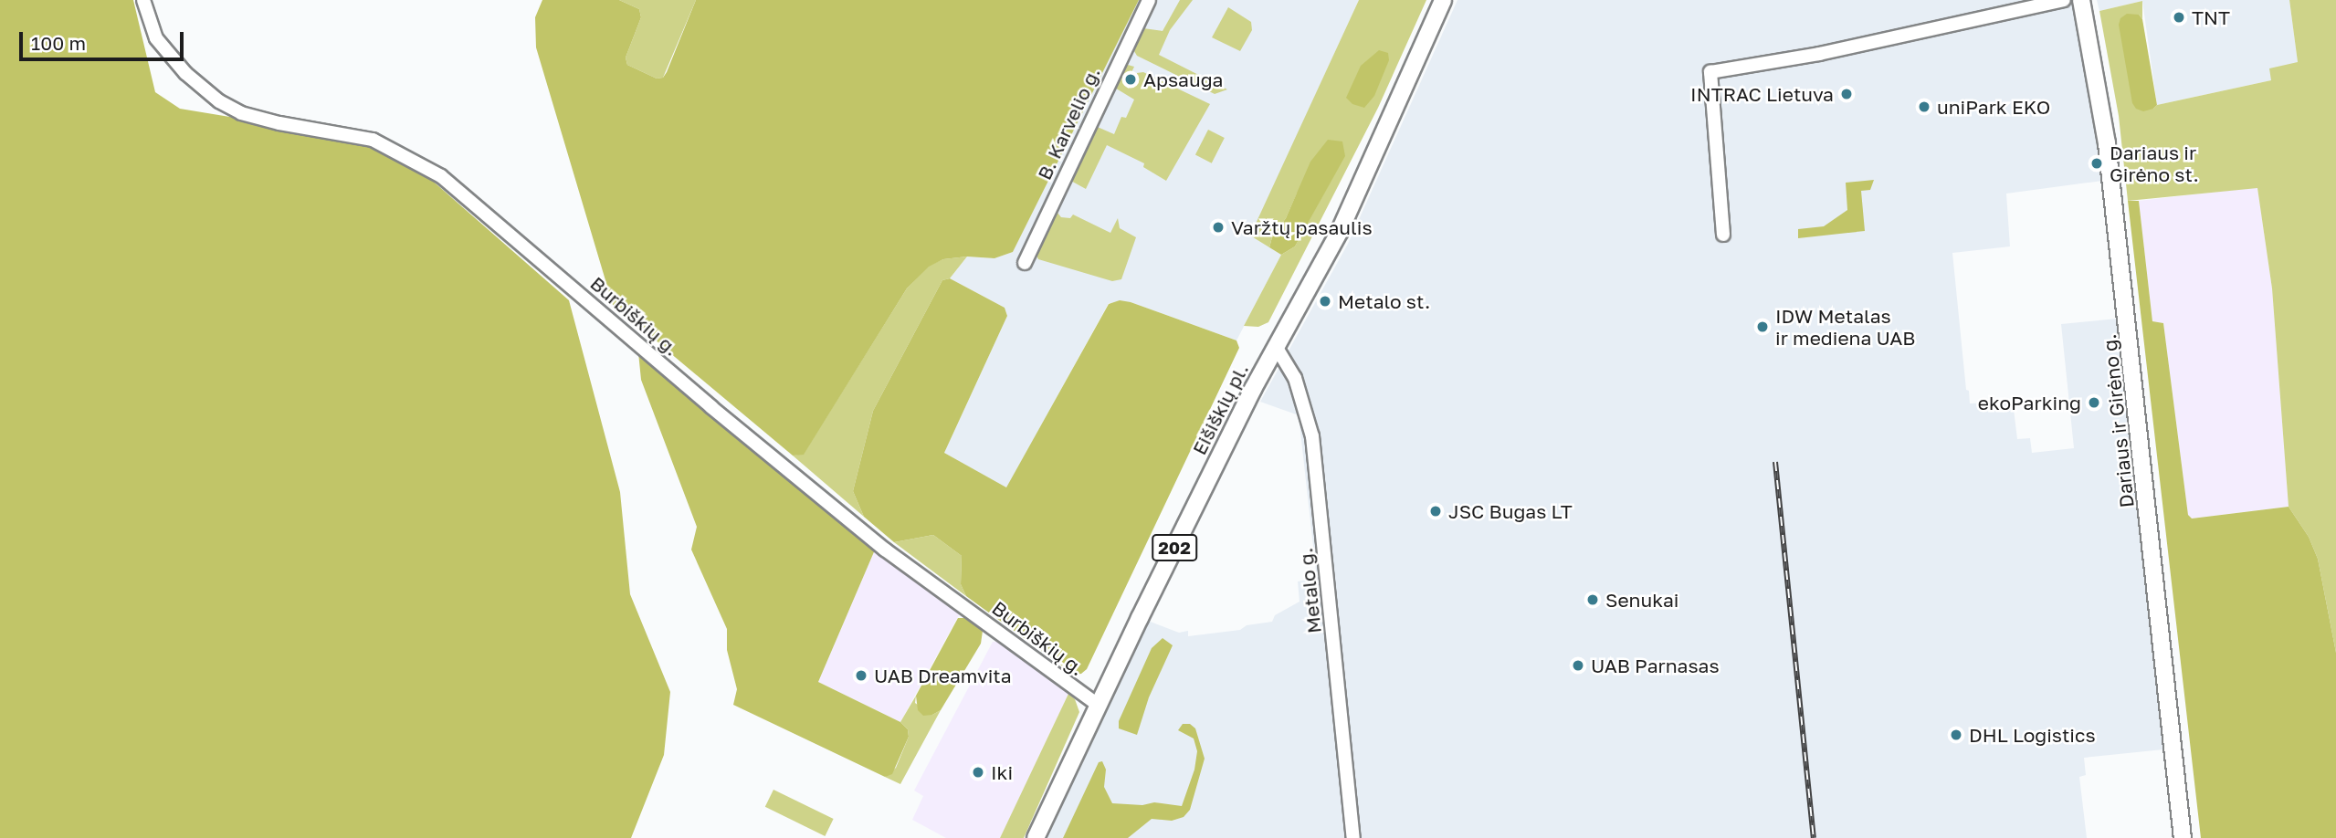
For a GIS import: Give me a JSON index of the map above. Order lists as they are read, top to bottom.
{
  "streets": {
    "main road": ["Eišiškių pl.", "Dariaus ir Girėno g.", "202"],
    "street": ["B. Karvelio g.", "Burbiškių g.", "Metalo g."]
  },
  "crossings": [
    ["Burbiškių g.", "Eišiškių pl."],
    ["Eišiškių pl.", "Metalo g."]
  ],
  "places": [
    "TNT",
    "Apsauga",
    "INTRAC Lietuva",
    "uniPark EKO",
    "Dariaus ir Girėno st.",
    "Varžtų pasaulis",
    "Metalo st.",
    "IDW Metalas ir mediena UAB",
    "ekoParking",
    "JSC Bugas LT",
    "Senukai",
    "UAB Parnasas",
    "UAB Dreamvita",
    "DHL Logistics",
    "Iki"
  ],
  "scale_bar": "100 m"
}
